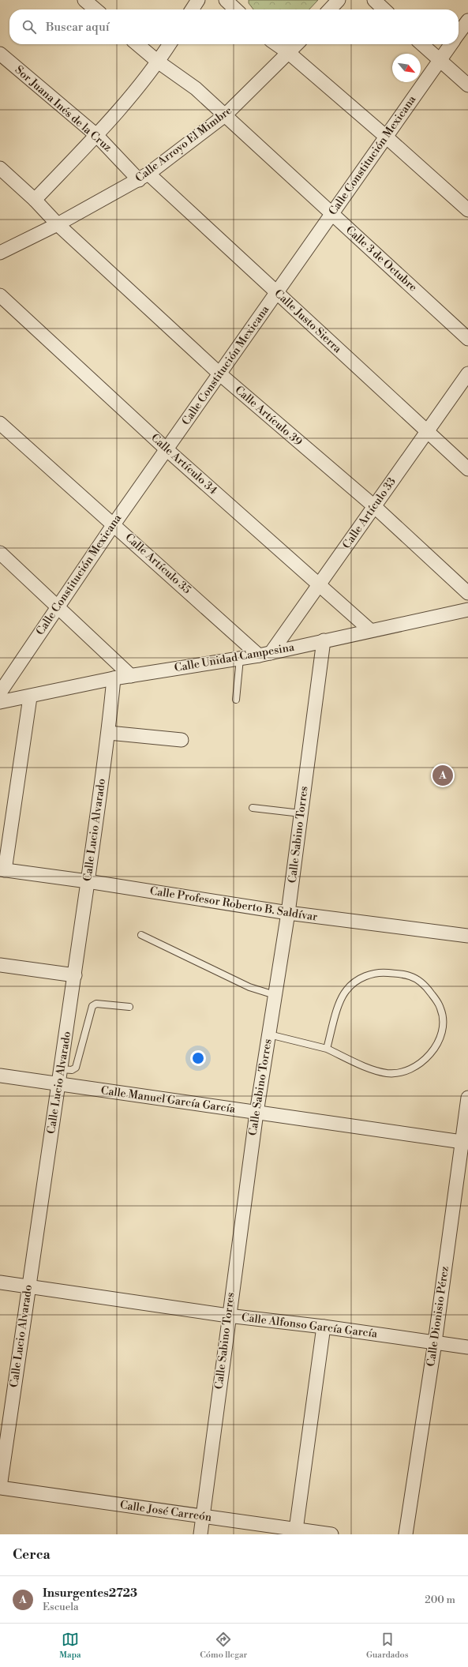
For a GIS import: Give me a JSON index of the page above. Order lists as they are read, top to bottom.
{
  "streets": {
    "street": [
      "Sor Juana Inés de la Cruz",
      "Calle Arroyo El Mimbre",
      "Calle Constitución Mexicana",
      "Calle 3 de Octubre",
      "Calle Justo Sierra",
      "Calle Artículo 39",
      "Calle Artículo 34",
      "Calle Artículo 33",
      "Calle Artículo 35",
      "Calle Unidad Campesina",
      "Calle Lucio Alvarado",
      "Calle Sabino Torres",
      "Calle Profesor Roberto B. Saldívar",
      "Calle Manuel García García",
      "Calle Dionisio Pérez",
      "Calle Alfonso García García",
      "Calle José Carreón"
    ]
  },
  "crossings": [
    ["Sor Juana Inés de la Cruz", "Calle Arroyo El Mimbre"],
    ["Sor Juana Inés de la Cruz", "Calle Justo Sierra"],
    ["Calle Arroyo El Mimbre", "Calle 3 de Octubre"],
    ["Calle Arroyo El Mimbre", "Calle Justo Sierra"],
    ["Calle Arroyo El Mimbre", "Calle Artículo 39"],
    ["Calle Constitución Mexicana", "Calle 3 de Octubre"],
    ["Calle Constitución Mexicana", "Calle Justo Sierra"],
    ["Calle Constitución Mexicana", "Calle Artículo 39"],
    ["Calle Constitución Mexicana", "Calle Artículo 34"],
    ["Calle Constitución Mexicana", "Calle Artículo 35"],
    ["Calle Justo Sierra", "Calle Artículo 33"],
    ["Calle Artículo 39", "Calle Artículo 33"],
    ["Calle Artículo 34", "Calle Artículo 33"],
    ["Calle Artículo 34", "Calle Unidad Campesina"],
    ["Calle Artículo 33", "Calle Artículo 35"],
    ["Calle Artículo 33", "Calle Unidad Campesina"],
    ["Calle Artículo 35", "Calle Unidad Campesina"],
    ["Calle Unidad Campesina", "Calle Lucio Alvarado"],
    ["Calle Unidad Campesina", "Calle Sabino Torres"],
    ["Calle Lucio Alvarado", "Calle Profesor Roberto B. Saldívar"],
    ["Calle Lucio Alvarado", "Calle Manuel García García"],
    ["Calle Lucio Alvarado", "Calle Alfonso García García"],
    ["Calle Lucio Alvarado", "Calle José Carreón"],
    ["Calle Sabino Torres", "Calle Profesor Roberto B. Saldívar"],
    ["Calle Sabino Torres", "Calle Manuel García García"],
    ["Calle Sabino Torres", "Calle Alfonso García García"],
    ["Calle Sabino Torres", "Calle José Carreón"],
    ["Calle Manuel García García", "Calle Dionisio Pérez"],
    ["Calle Dionisio Pérez", "Calle Alfonso García García"]
  ],
  "north": "bottom right",
  "page": {
    "search": "Buscar aquí",
    "pins": "A",
    "heading": "Cerca",
    "list": [
      {
        "mark": "A",
        "name": "Insurgentes2723",
        "note": "Escuela",
        "value": "200 m"
      }
    ],
    "nav": ["Mapa", "Cómo llegar", "Guardados"]
  }
}
